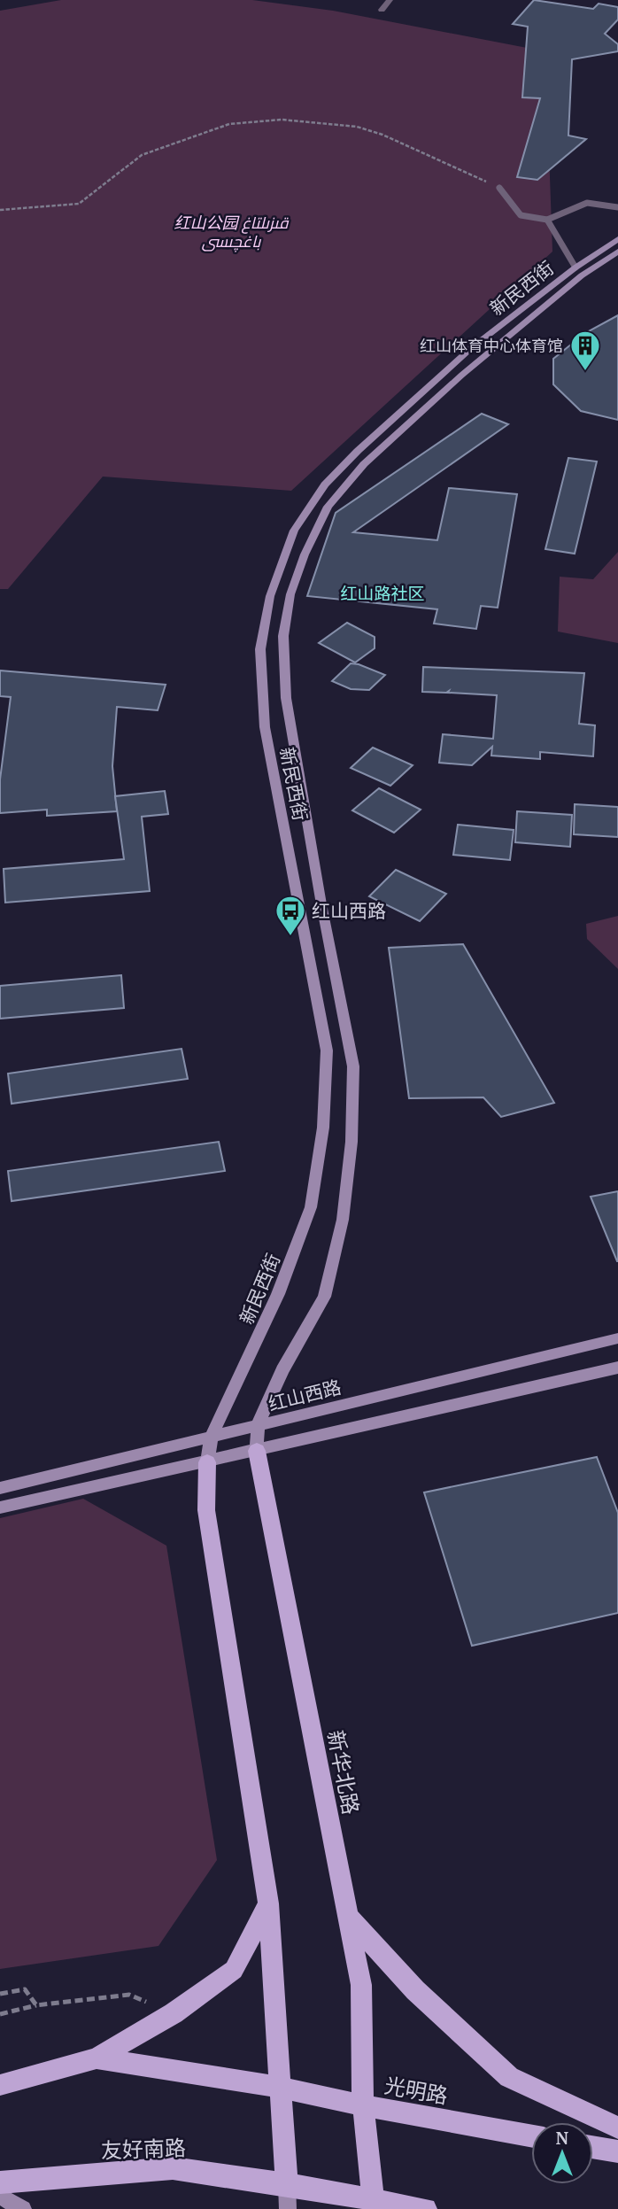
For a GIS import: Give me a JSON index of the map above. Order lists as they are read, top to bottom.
{
  "streets": {
    "main road": [
      "新民西街",
      "红山西路",
      "新华北路",
      "光明路",
      "友好南路"
    ]
  },
  "crossings": [
    ["新民西街", "红山西路"],
    ["新民西街", "新华北路"],
    ["新华北路", "光明路"],
    ["新华北路", "友好南路"]
  ],
  "districts": ["红山路社区"],
  "parks": ["红山公园 قىزىلتاغ باغچىسى"],
  "places": {
    "building": ["红山体育中心体育馆"],
    "bus stop": ["红山西路"]
  },
  "north": "top"
}
